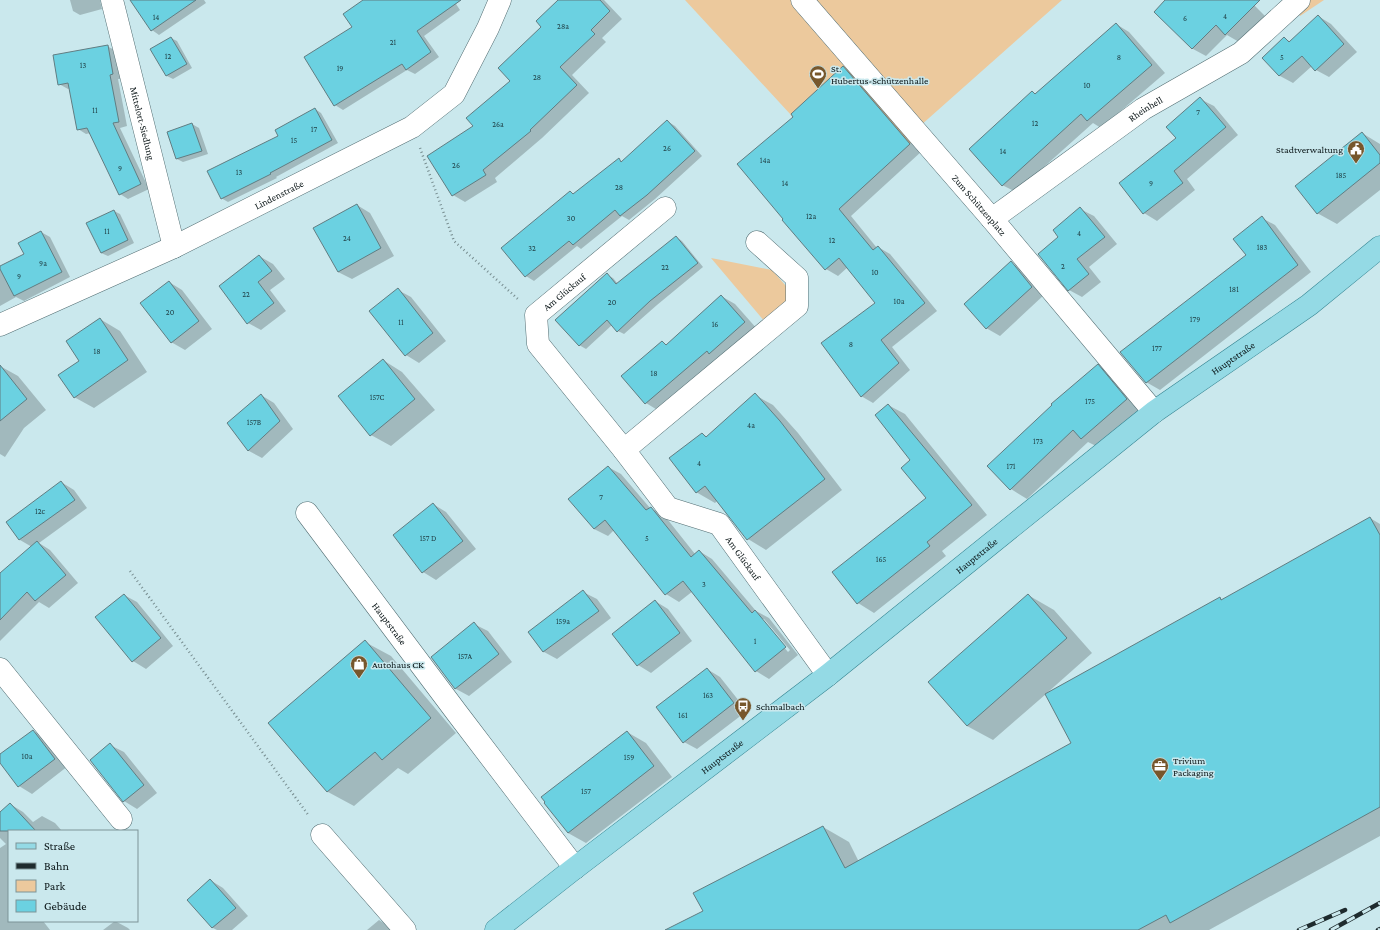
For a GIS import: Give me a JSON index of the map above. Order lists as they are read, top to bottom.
{
  "streets": {
    "main road": ["Hauptstraße"],
    "street": [
      "Rheinhell",
      "Mittelort-Siedlung",
      "Lindenstraße",
      "Zum Schützenplatz",
      "Am Glückauf"
    ]
  },
  "crossings": [
    ["Rheinhell", "Zum Schützenplatz"],
    ["Mittelort-Siedlung", "Lindenstraße"],
    ["Zum Schützenplatz", "Hauptstraße"],
    ["Am Glückauf", "Hauptstraße"]
  ],
  "places": {
    "sports": ["St. Hubertus-Schützenhalle"],
    "public building": ["Stadtverwaltung"],
    "shop": ["Autohaus CK"],
    "bus stop": ["Schmalbach"],
    "office": ["Trivium Packaging"]
  },
  "house_numbers": [
    "4",
    "14",
    "6",
    "28a",
    "21",
    "12",
    "8",
    "5",
    "13",
    "19",
    "28",
    "10",
    "11",
    "7",
    "12",
    "26a",
    "17",
    "15",
    "26",
    "14",
    "14a",
    "26",
    "9",
    "13",
    "185",
    "14",
    "9",
    "28",
    "12a",
    "30",
    "11",
    "4",
    "24",
    "12",
    "183",
    "32",
    "9a",
    "2",
    "22",
    "10",
    "9",
    "181",
    "22",
    "10a",
    "20",
    "20",
    "179",
    "11",
    "16",
    "8",
    "177",
    "18",
    "18",
    "157C",
    "175",
    "157B",
    "4a",
    "173",
    "4",
    "171",
    "7",
    "12c",
    "157 D",
    "5",
    "165",
    "3",
    "159a",
    "1",
    "157A",
    "163",
    "161",
    "10a",
    "159",
    "157"
  ],
  "legend": [
    "Straße",
    "Bahn",
    "Park",
    "Gebäude"
  ]
}
